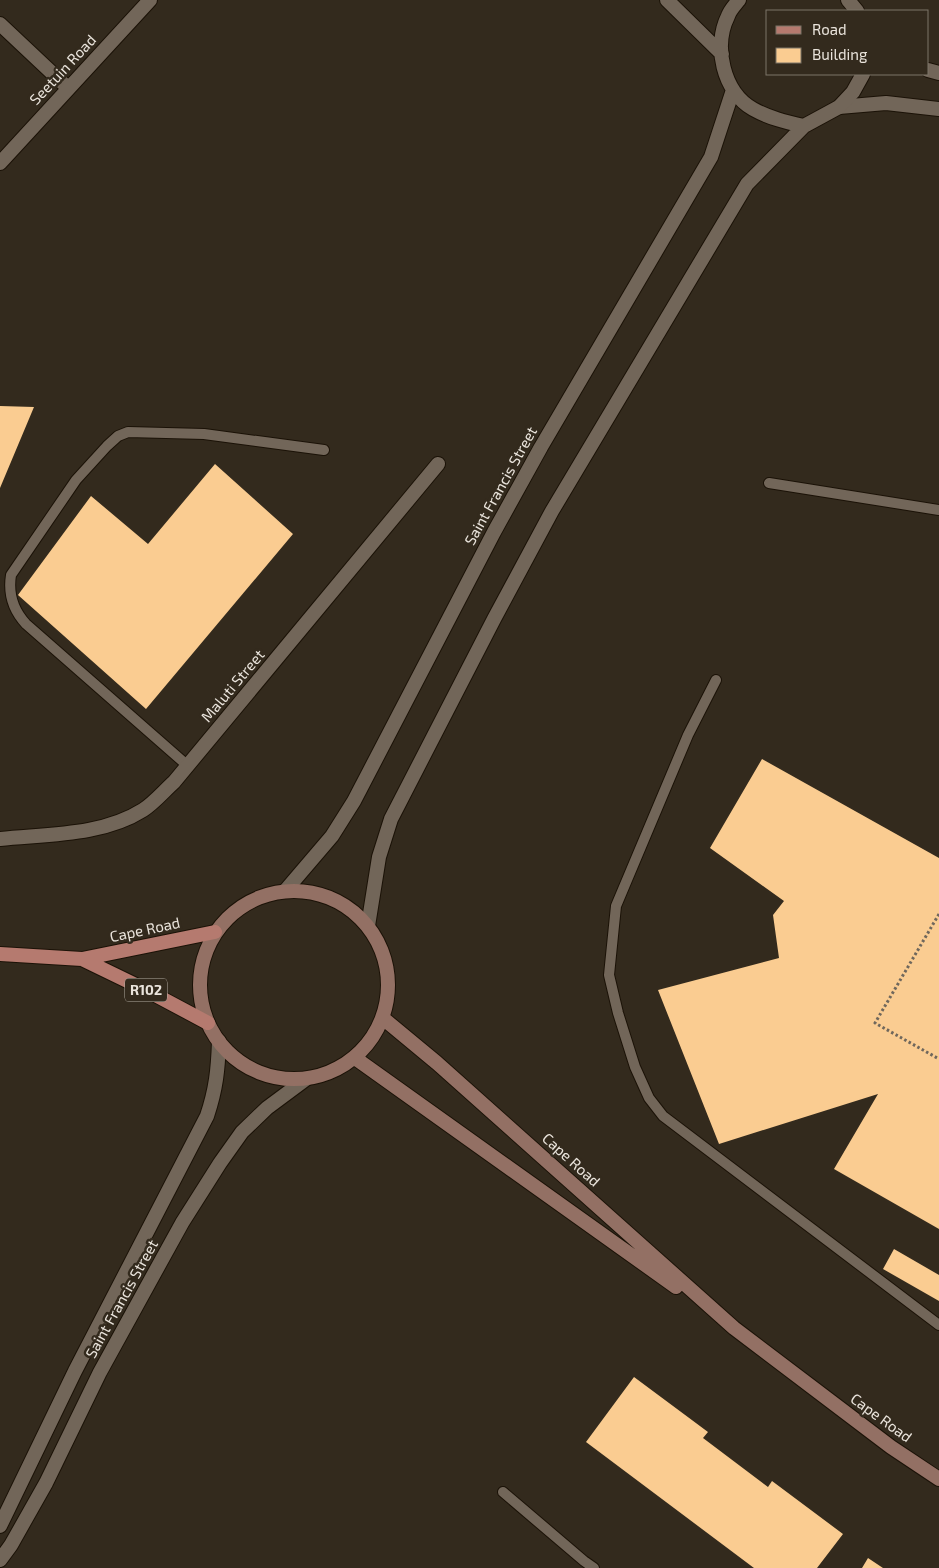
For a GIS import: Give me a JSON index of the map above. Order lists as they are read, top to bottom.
{
  "streets": {
    "main road": ["Cape Road", "R102"],
    "street": ["Seetuin Road", "Saint Francis Street", "Maluti Street"]
  },
  "legend": ["Road", "Building"]
}
